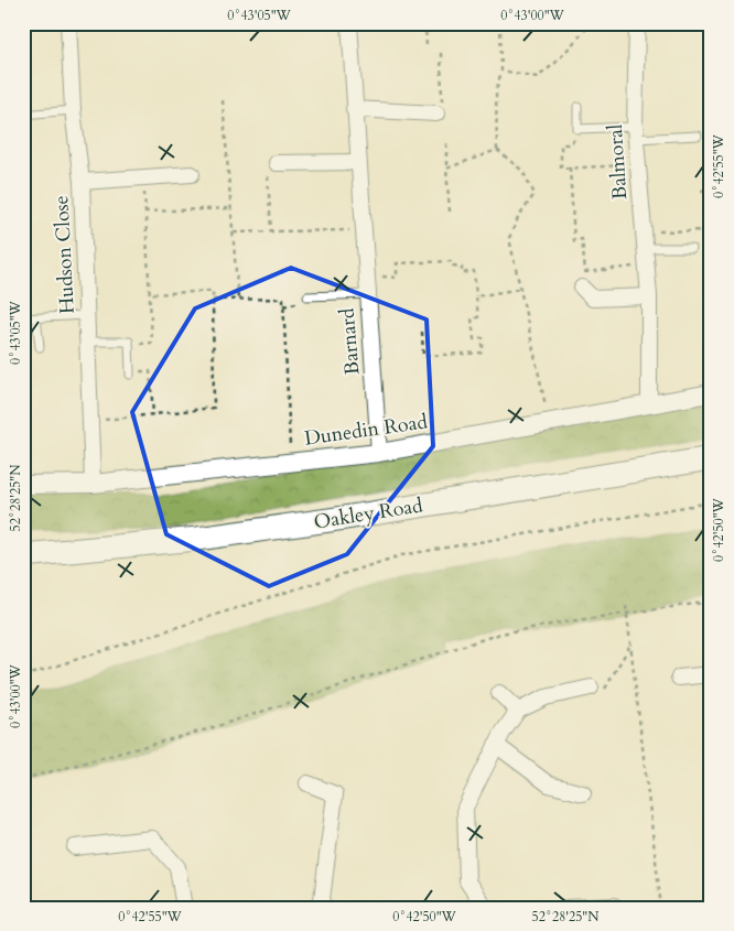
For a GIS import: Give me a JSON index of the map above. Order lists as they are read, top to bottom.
{
  "streets": {
    "main road": ["Oakley Road"],
    "street": [
      "Balmoral",
      "Hudson Close",
      "Barnard",
      "Dunedin Road"
    ]
  },
  "crossings": [
    ["Balmoral", "Dunedin Road"],
    ["Hudson Close", "Dunedin Road"],
    ["Barnard", "Dunedin Road"]
  ],
  "coordinates": [
    "0°43'05\"W",
    "0°43'00\"W",
    "0°42'55\"W",
    "52°28'25\"N",
    "0°42'50\"W"
  ]
}
